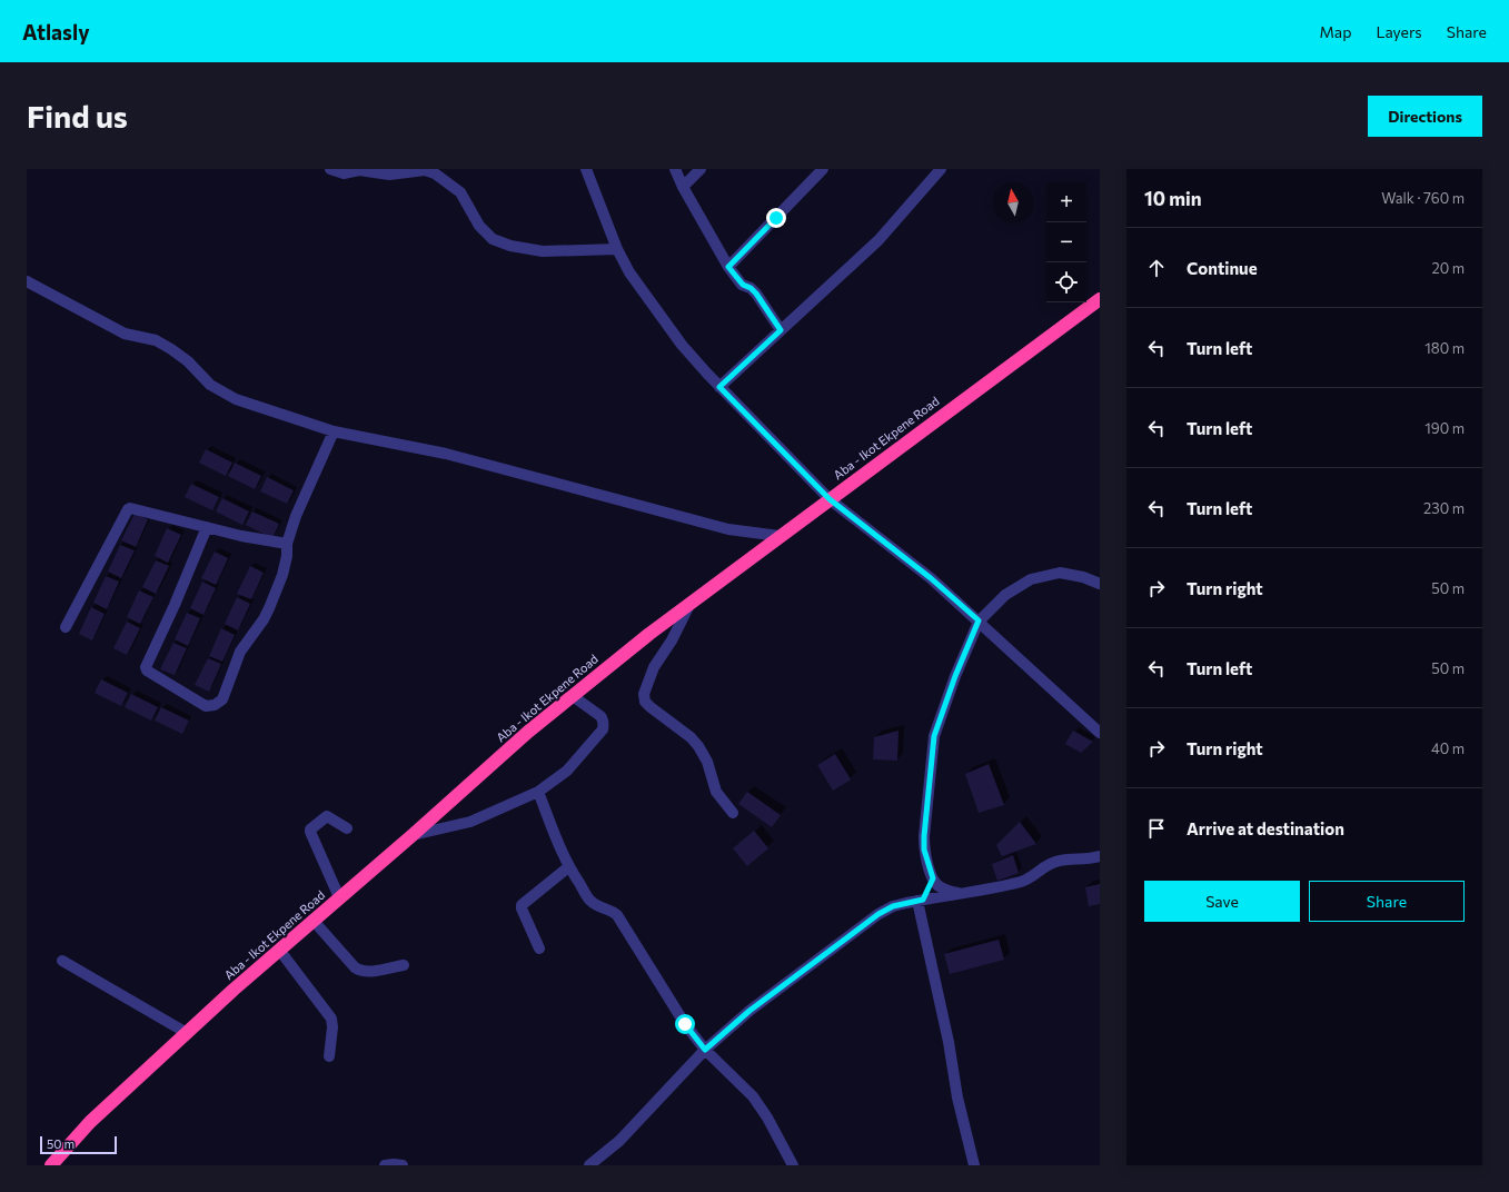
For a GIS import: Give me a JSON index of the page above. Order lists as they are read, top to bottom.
{
  "streets": {
    "highway": ["Aba - Ikot Ekpene Road"]
  },
  "scale_bar": "50 m",
  "north": "top",
  "page": {
    "header": "Atlasly",
    "nav": ["Map", "Layers", "Share"],
    "buttons": [
      "Directions",
      ["Save", "Share"]
    ],
    "title": "Find us",
    "heading": ["10 min", "Walk · 760 m"],
    "map_buttons": ["+", "−"],
    "list": [
      ["Continue", "20 m"],
      ["Turn left", "180 m"],
      ["Turn left", "190 m"],
      ["Turn left", "230 m"],
      ["Turn right", "50 m"],
      ["Turn left", "50 m"],
      ["Turn right", "40 m"],
      "Arrive at destination"
    ],
    "scale": "50 m"
  }
}
